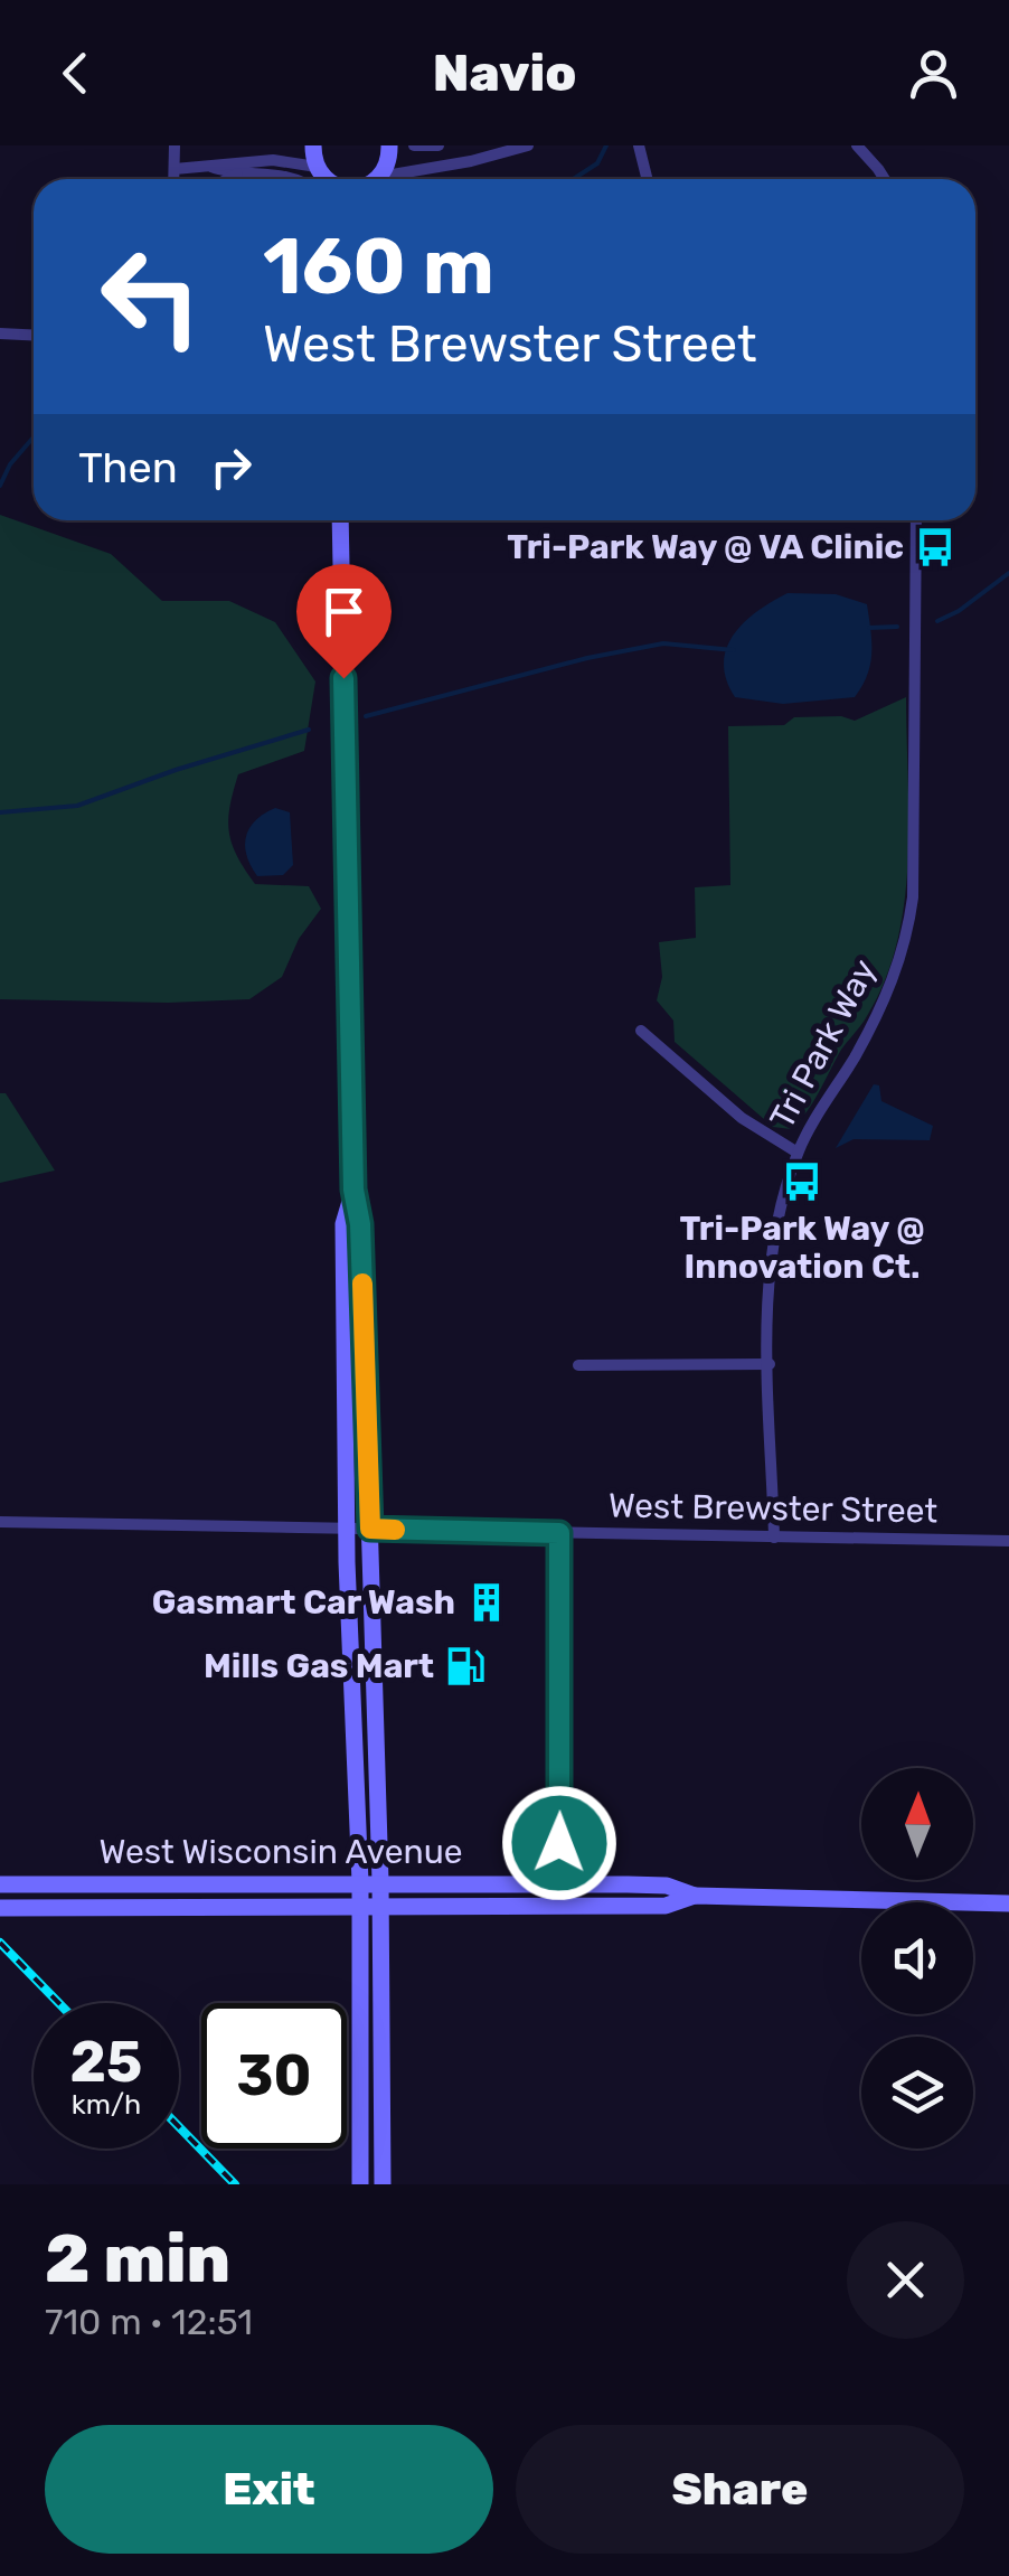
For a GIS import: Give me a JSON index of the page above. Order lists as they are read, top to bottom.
{
  "streets": {
    "main road": ["West Wisconsin Avenue"],
    "street": ["Tri Park Way", "West Brewster Street"]
  },
  "crossings": [
    ["Tri Park Way", "West Brewster Street"]
  ],
  "places": {
    "bus stop": ["Tri-Park Way @ VA Clinic", "Tri-Park Way @ Innovation Ct."],
    "building": ["Gasmart Car Wash"],
    "fuel station": ["Mills Gas Mart"]
  },
  "north": "top",
  "page": {
    "header": "Navio",
    "turn": ["160 m", "West Brewster Street"],
    "then": "Then",
    "speed": "25 km/h",
    "limit": "30",
    "heading": ["2 min", "710 m · 12:51"],
    "buttons": ["Exit", "Share"]
  }
}
